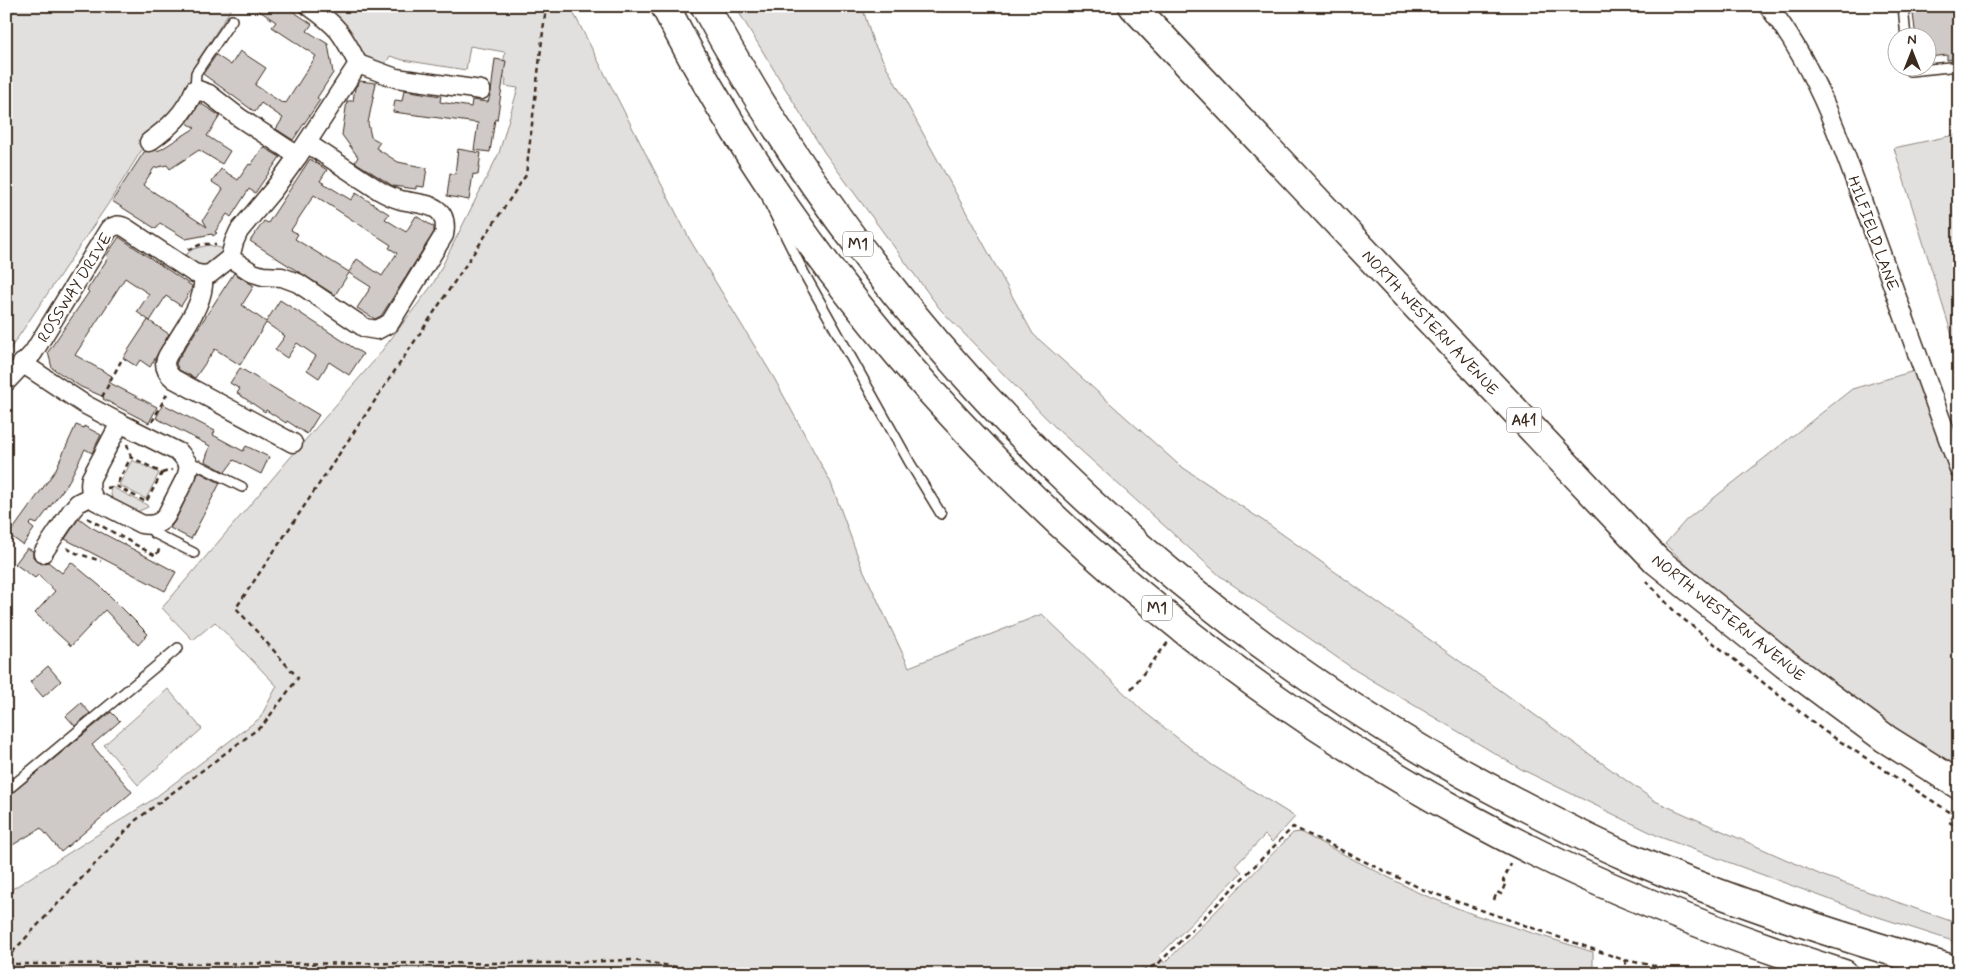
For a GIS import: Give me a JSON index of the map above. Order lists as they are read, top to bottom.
{
  "streets": {
    "highway": ["M1", "NORTH WESTERN AVENUE", "A41"],
    "street": ["HILFIELD LANE", "ROSSWAY DRIVE"]
  },
  "north": "top"
}
